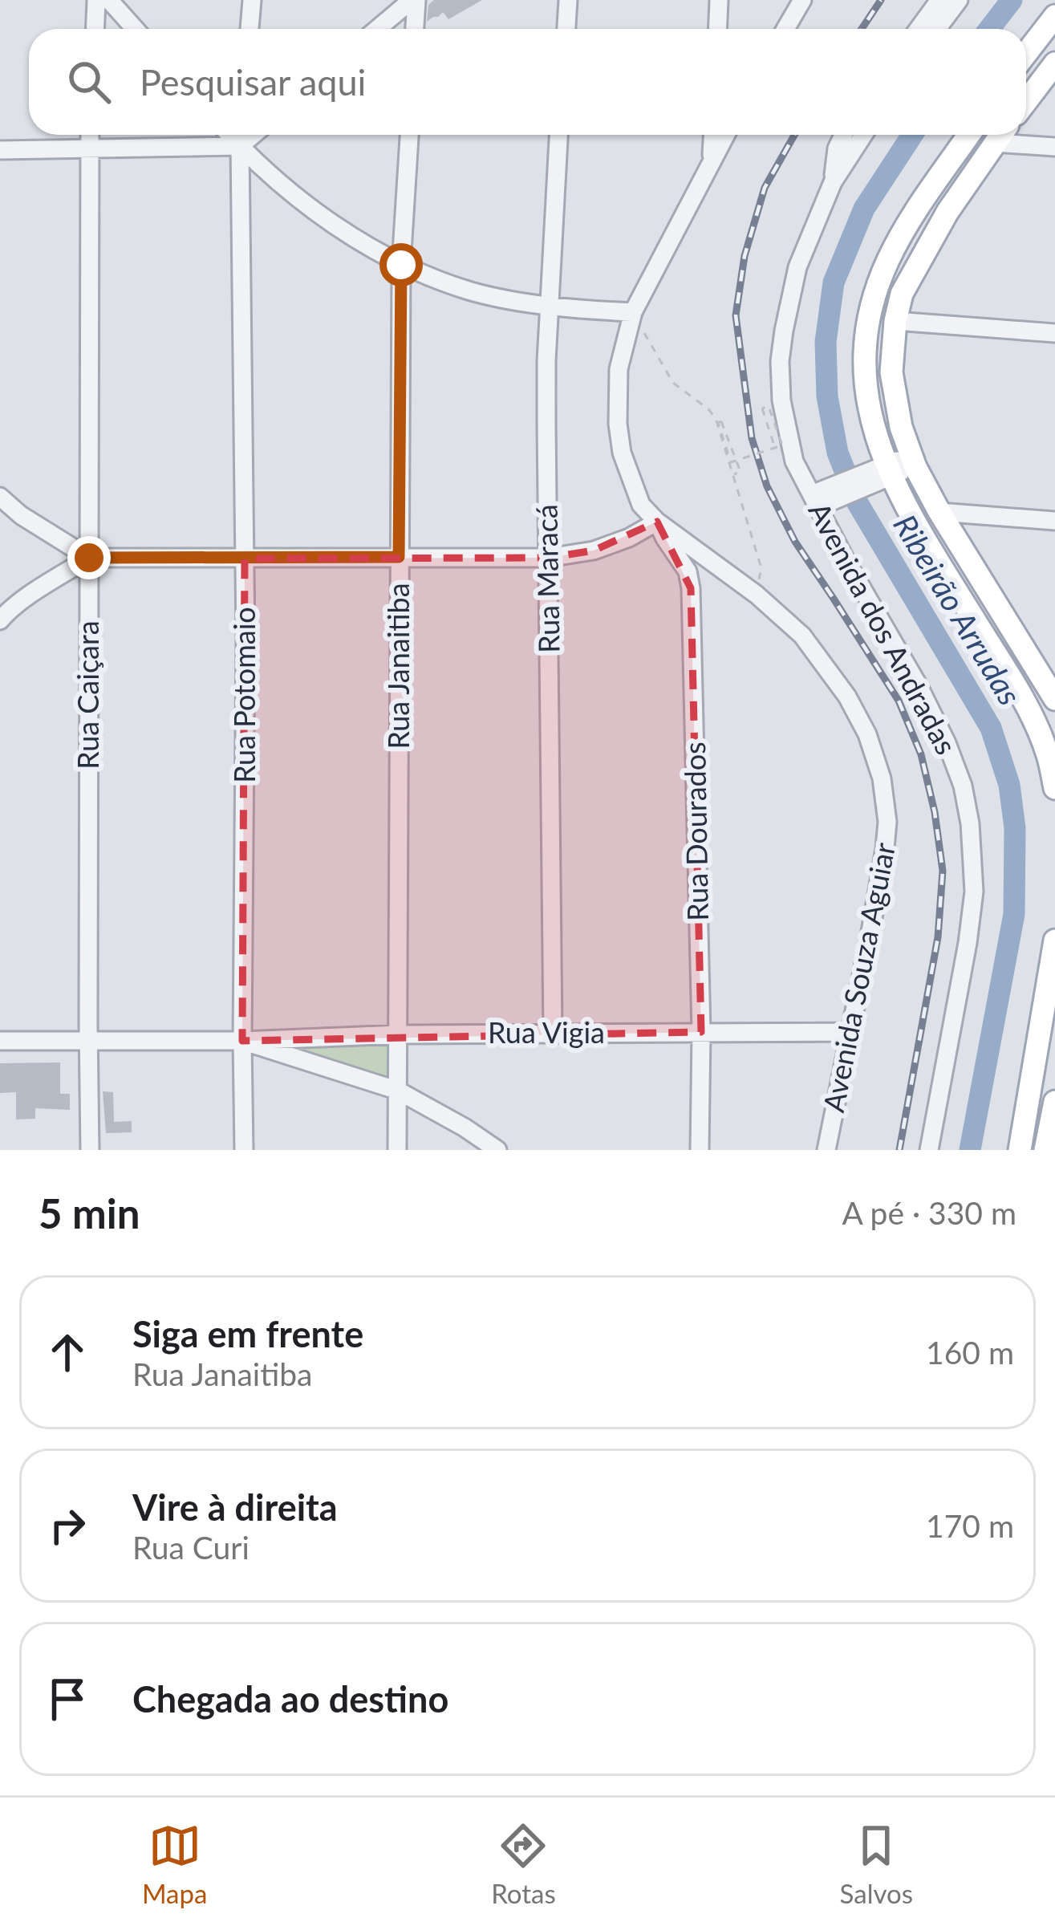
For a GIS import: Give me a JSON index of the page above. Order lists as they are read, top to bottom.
{
  "streets": {
    "street": [
      "Rua Maracá",
      "Avenida dos Andradas",
      "Rua Janaitiba",
      "Rua Caiçara",
      "Rua Potomaio",
      "Rua Dourados",
      "Avenida Souza Aguiar",
      "Rua Vigia"
    ]
  },
  "crossings": [
    ["Rua Maracá", "Rua Vigia"],
    ["Rua Janaitiba", "Rua Vigia"],
    ["Rua Caiçara", "Rua Vigia"],
    ["Rua Potomaio", "Rua Vigia"],
    ["Rua Dourados", "Avenida Souza Aguiar"],
    ["Rua Dourados", "Rua Vigia"],
    ["Avenida Souza Aguiar", "Rua Vigia"]
  ],
  "water": ["Ribeirão Arrudas"],
  "page": {
    "search": "Pesquisar aqui",
    "heading": ["5 min", "A pé · 330 m"],
    "list": [
      ["Siga em frente", "Rua Janaitiba", "160 m"],
      ["Vire à direita", "Rua Curi", "170 m"],
      "Chegada ao destino"
    ],
    "nav": ["Mapa", "Rotas", "Salvos"]
  }
}
